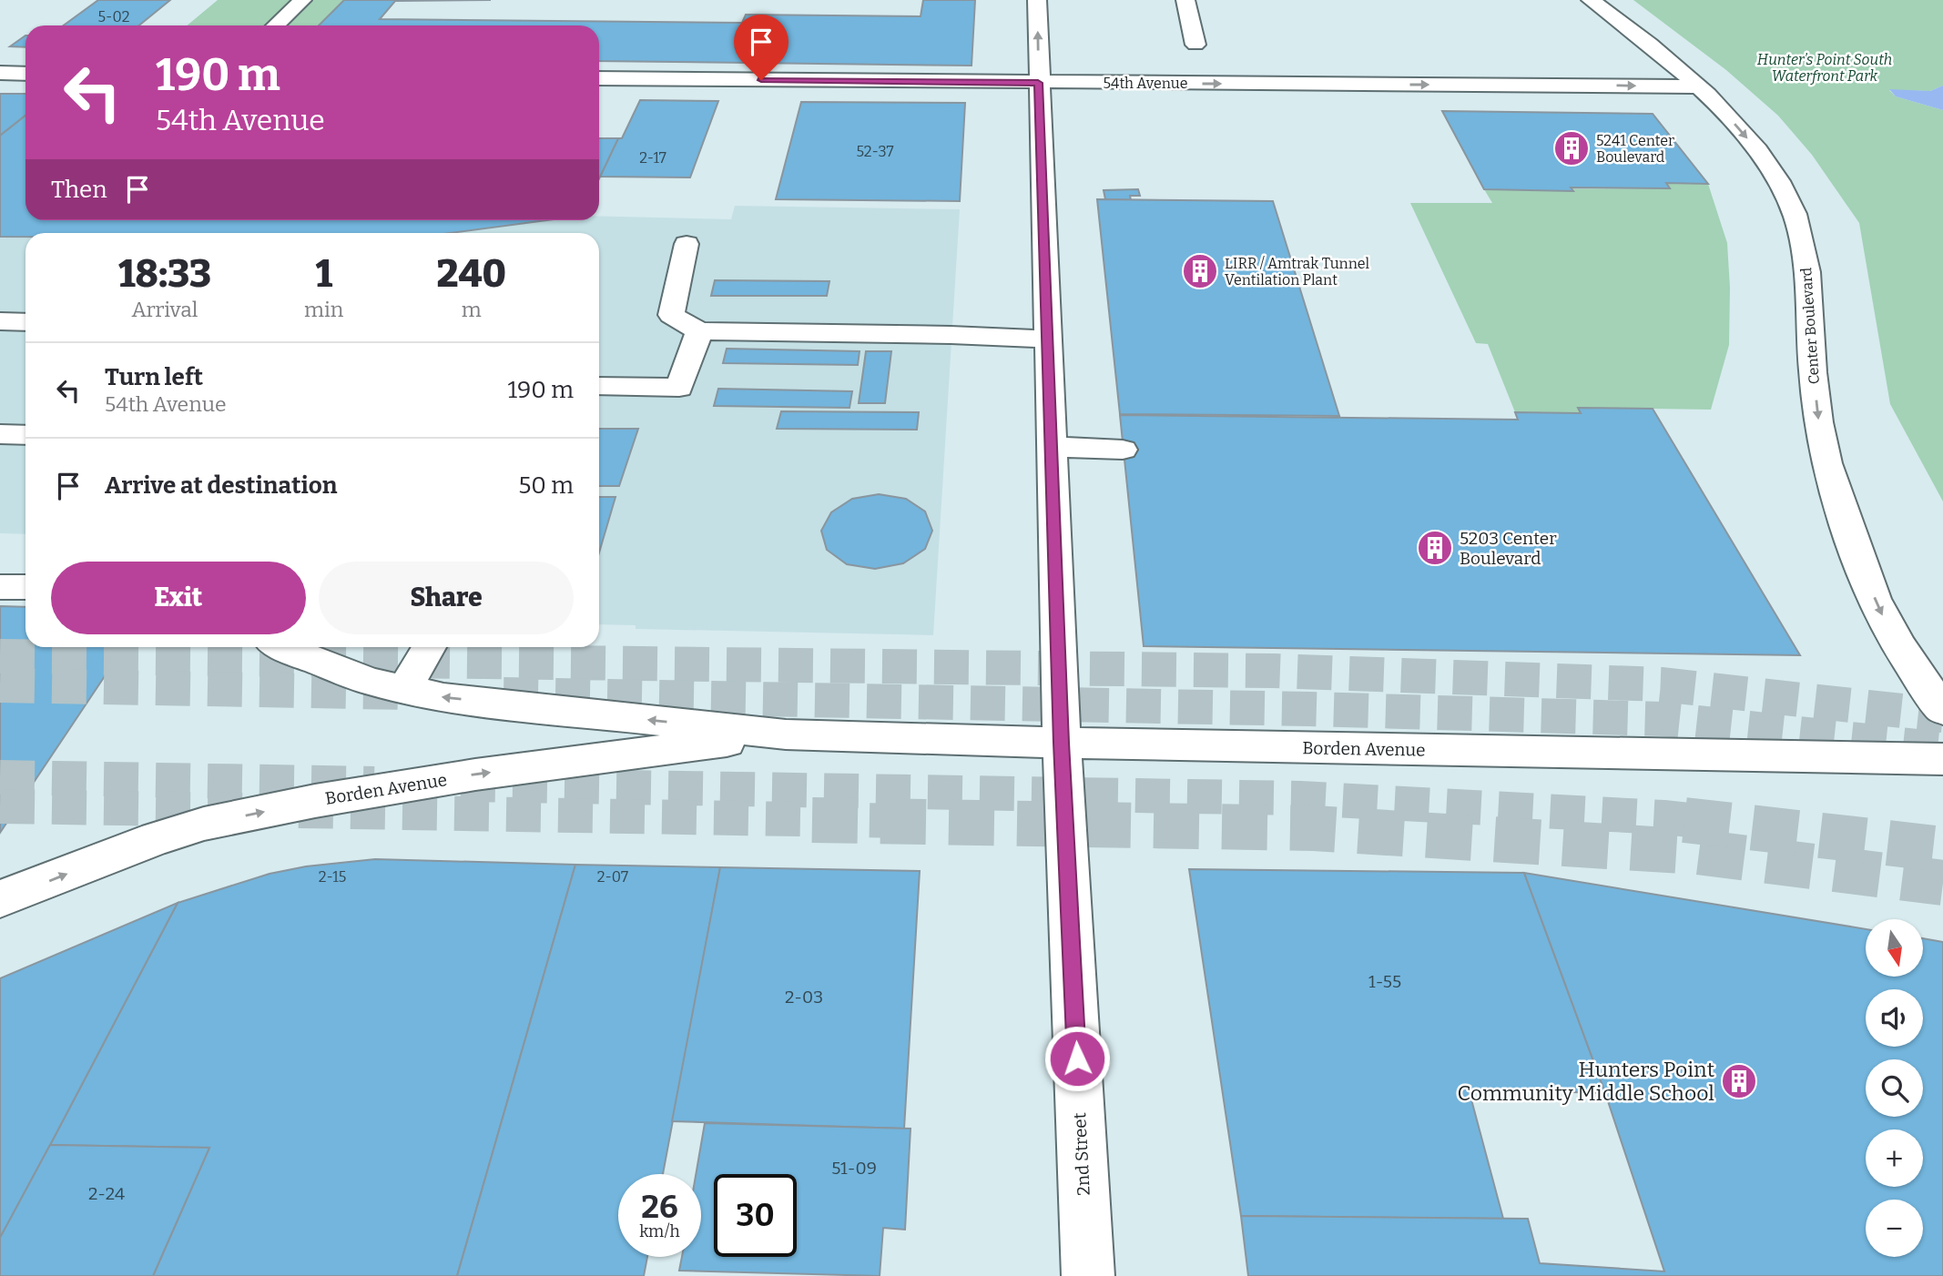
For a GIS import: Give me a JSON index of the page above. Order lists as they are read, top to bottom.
{
  "streets": {
    "street": [
      "54th Avenue",
      "Center Boulevard",
      "Borden Avenue",
      "2nd Street"
    ]
  },
  "crossings": [
    ["54th Avenue", "Center Boulevard"],
    ["54th Avenue", "2nd Street"],
    ["Borden Avenue", "2nd Street"]
  ],
  "one_way": ["54th Avenue", "Center Boulevard"],
  "parks": ["Hunter’s Point South Waterfront Park"],
  "places": {
    "building": [
      "5241 Center Boulevard",
      "LIRR / Amtrak Tunnel Ventilation Plant",
      "5203 Center Boulevard",
      "Hunters Point Community Middle School"
    ]
  },
  "house_numbers": [
    "5-02",
    "52-37",
    "2-17",
    "2-15",
    "2-07",
    "1-55",
    "2-03",
    "51-09",
    "2-24"
  ],
  "north": "bottom",
  "page": {
    "turn": ["190 m", "54th Avenue"],
    "then": "Then",
    "eta": [
      "18:33",
      "Arrival",
      "1",
      "min",
      "240",
      "m"
    ],
    "list": [
      {
        "name": "Turn left",
        "note": "54th Avenue",
        "value": "190 m"
      },
      {
        "name": "Arrive at destination",
        "value": "50 m"
      }
    ],
    "buttons": ["Exit", "Share"],
    "map_buttons": ["+", "−"],
    "speed": "26 km/h",
    "limit": "30"
  }
}
